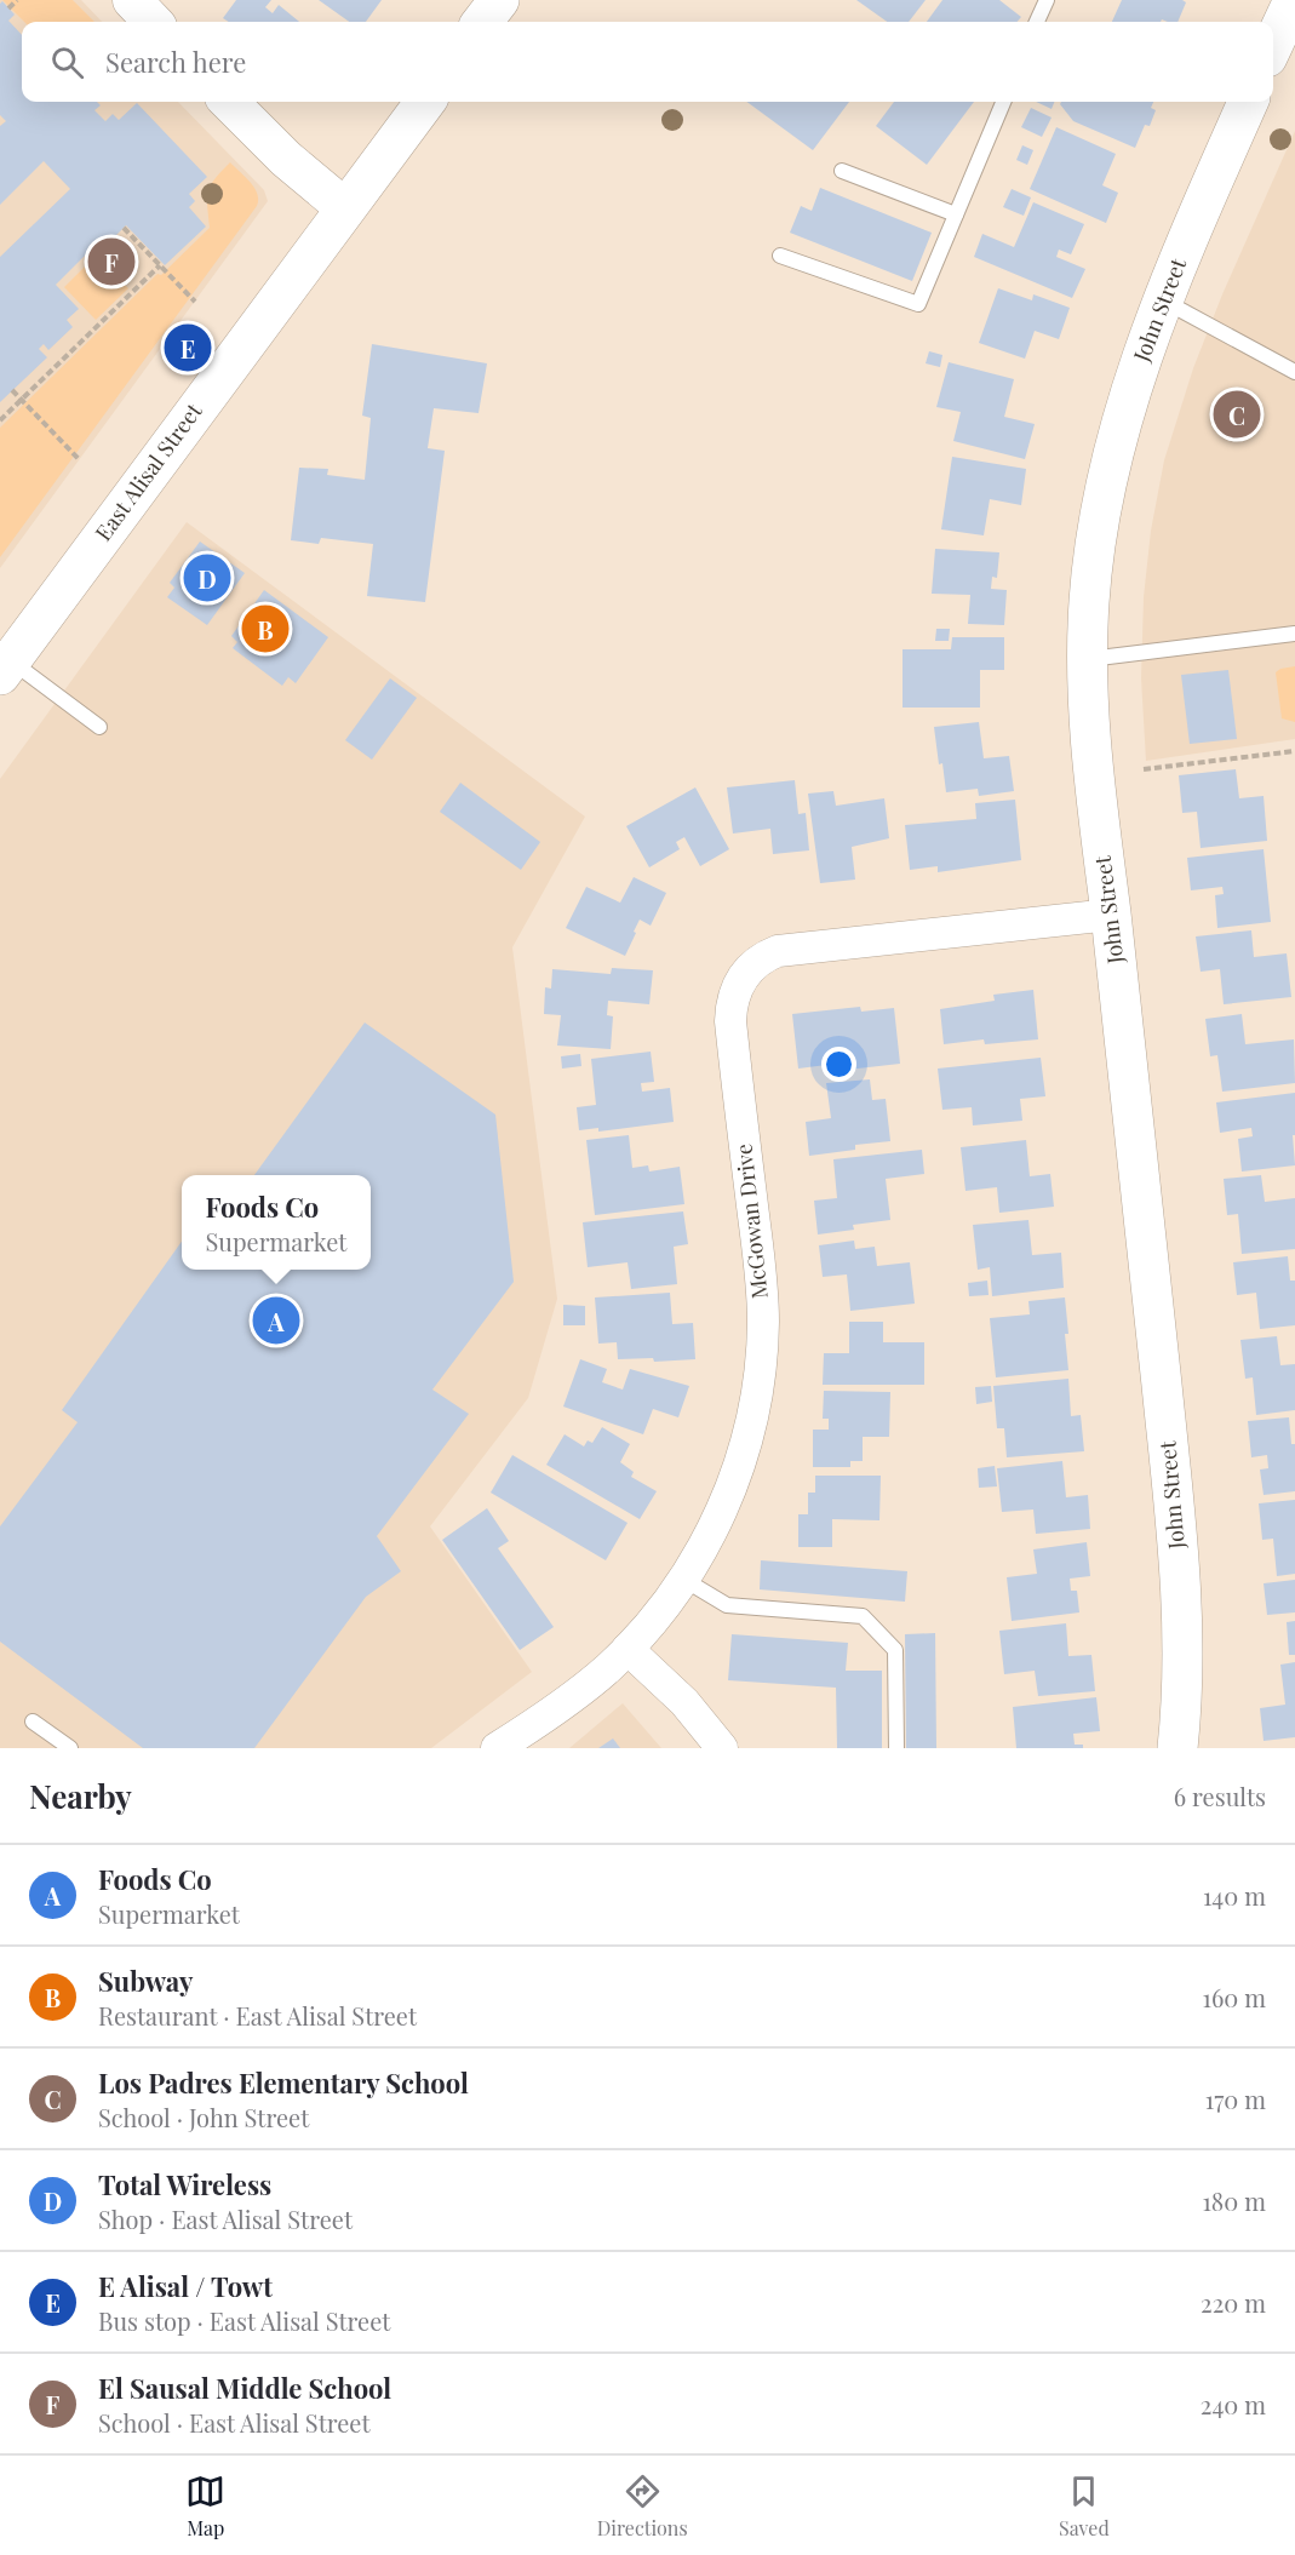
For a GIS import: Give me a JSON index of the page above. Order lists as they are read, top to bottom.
{
  "streets": {
    "main road": ["John Street", "East Alisal Street"],
    "street": ["McGowan Drive"]
  },
  "crossings": [
    ["John Street", "McGowan Drive"]
  ],
  "page": {
    "search": "Search here",
    "pins": [
      "F",
      "E",
      "C",
      "D",
      "B",
      "A"
    ],
    "popup": ["Foods Co", "Supermarket"],
    "heading": ["Nearby", "6 results"],
    "list": [
      {
        "mark": "A",
        "name": "Foods Co",
        "note": "Supermarket",
        "value": "140 m"
      },
      {
        "mark": "B",
        "name": "Subway",
        "note": "Restaurant · East Alisal Street",
        "value": "160 m"
      },
      {
        "mark": "C",
        "name": "Los Padres Elementary School",
        "note": "School · John Street",
        "value": "170 m"
      },
      {
        "mark": "D",
        "name": "Total Wireless",
        "note": "Shop · East Alisal Street",
        "value": "180 m"
      },
      {
        "mark": "E",
        "name": "E Alisal / Towt",
        "note": "Bus stop · East Alisal Street",
        "value": "220 m"
      },
      {
        "mark": "F",
        "name": "El Sausal Middle School",
        "note": "School · East Alisal Street",
        "value": "240 m"
      }
    ],
    "nav": ["Map", "Directions", "Saved"]
  }
}
